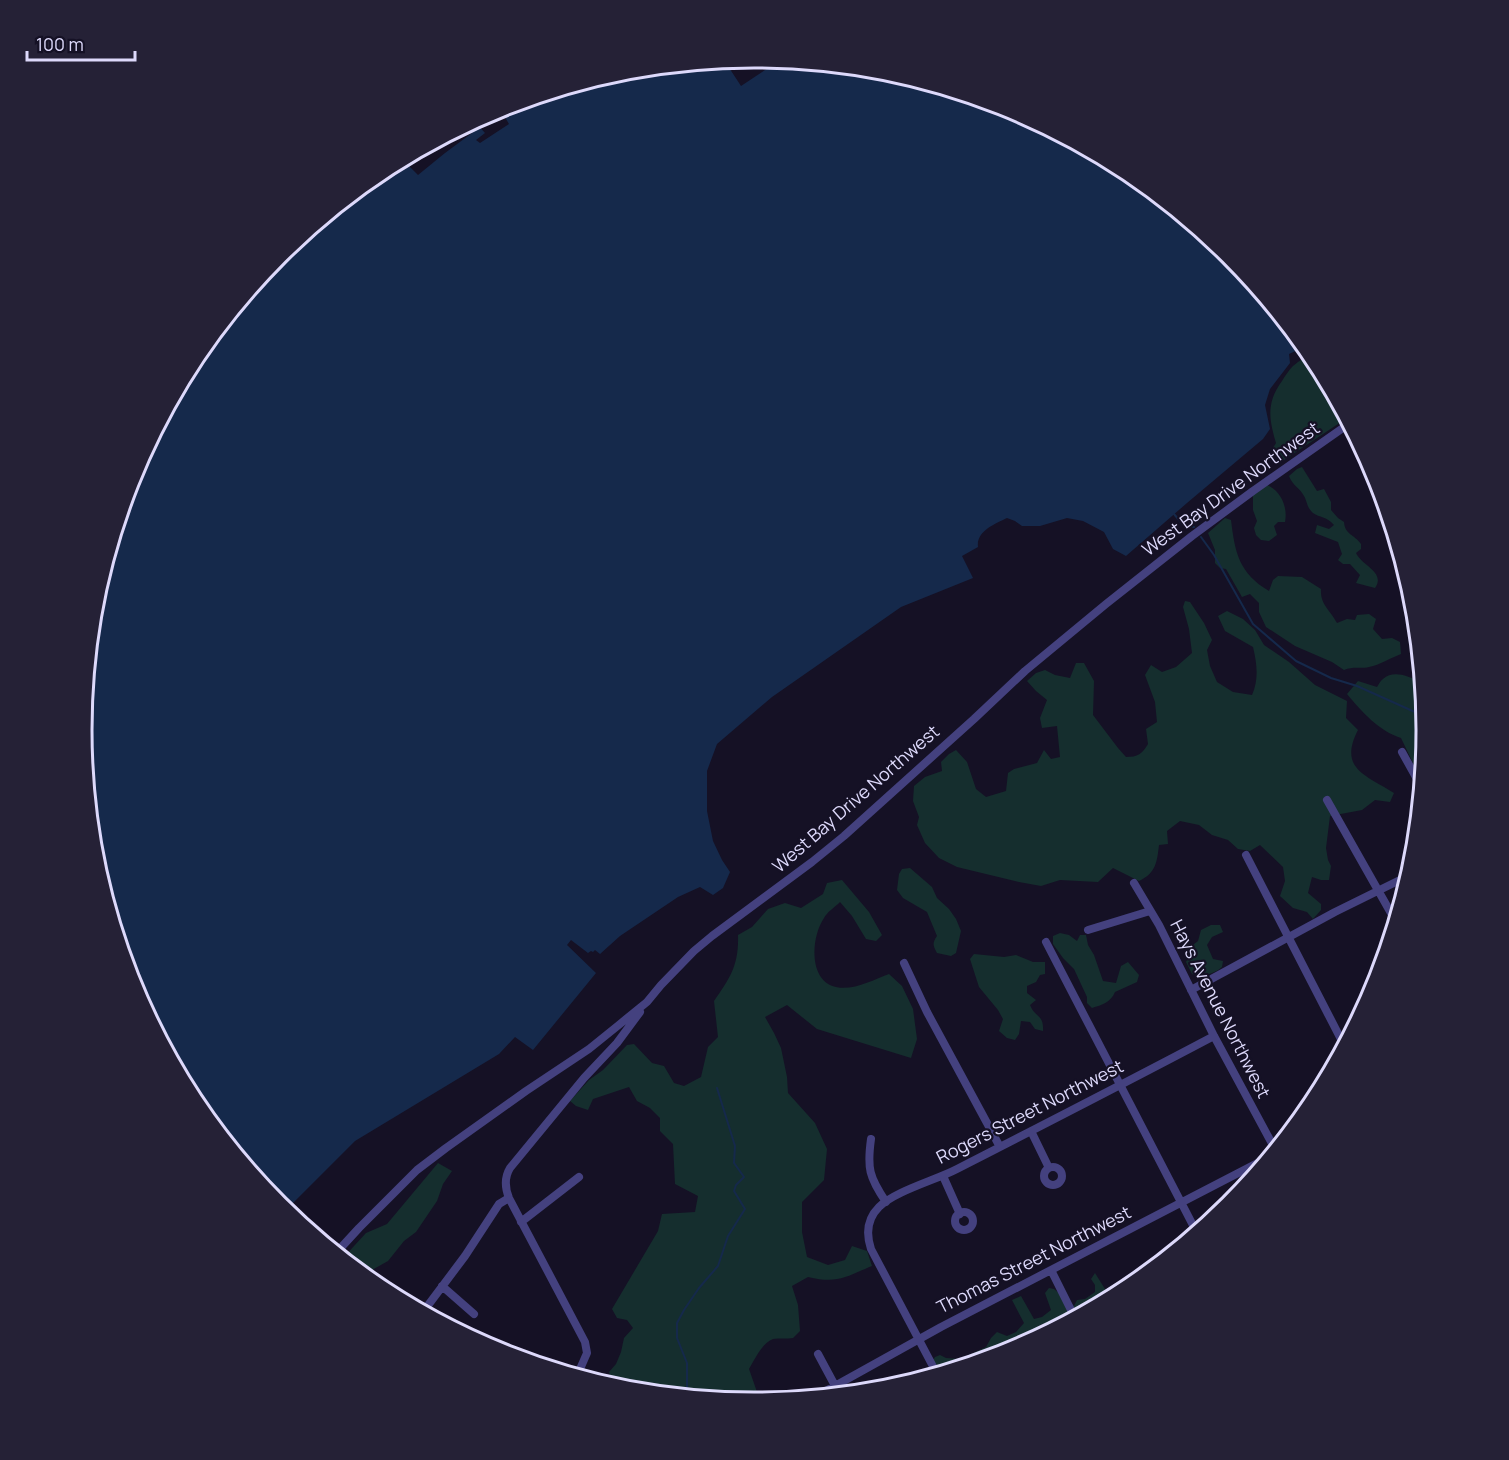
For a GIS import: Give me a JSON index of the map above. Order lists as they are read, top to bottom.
{
  "streets": {
    "street": [
      "West Bay Drive Northwest",
      "Hays Avenue Northwest",
      "Rogers Street Northwest",
      "Thomas Street Northwest"
    ]
  },
  "crossings": [
    ["Hays Avenue Northwest", "Rogers Street Northwest"],
    ["Rogers Street Northwest", "Thomas Street Northwest"]
  ],
  "scale_bar": "100 m"
}
